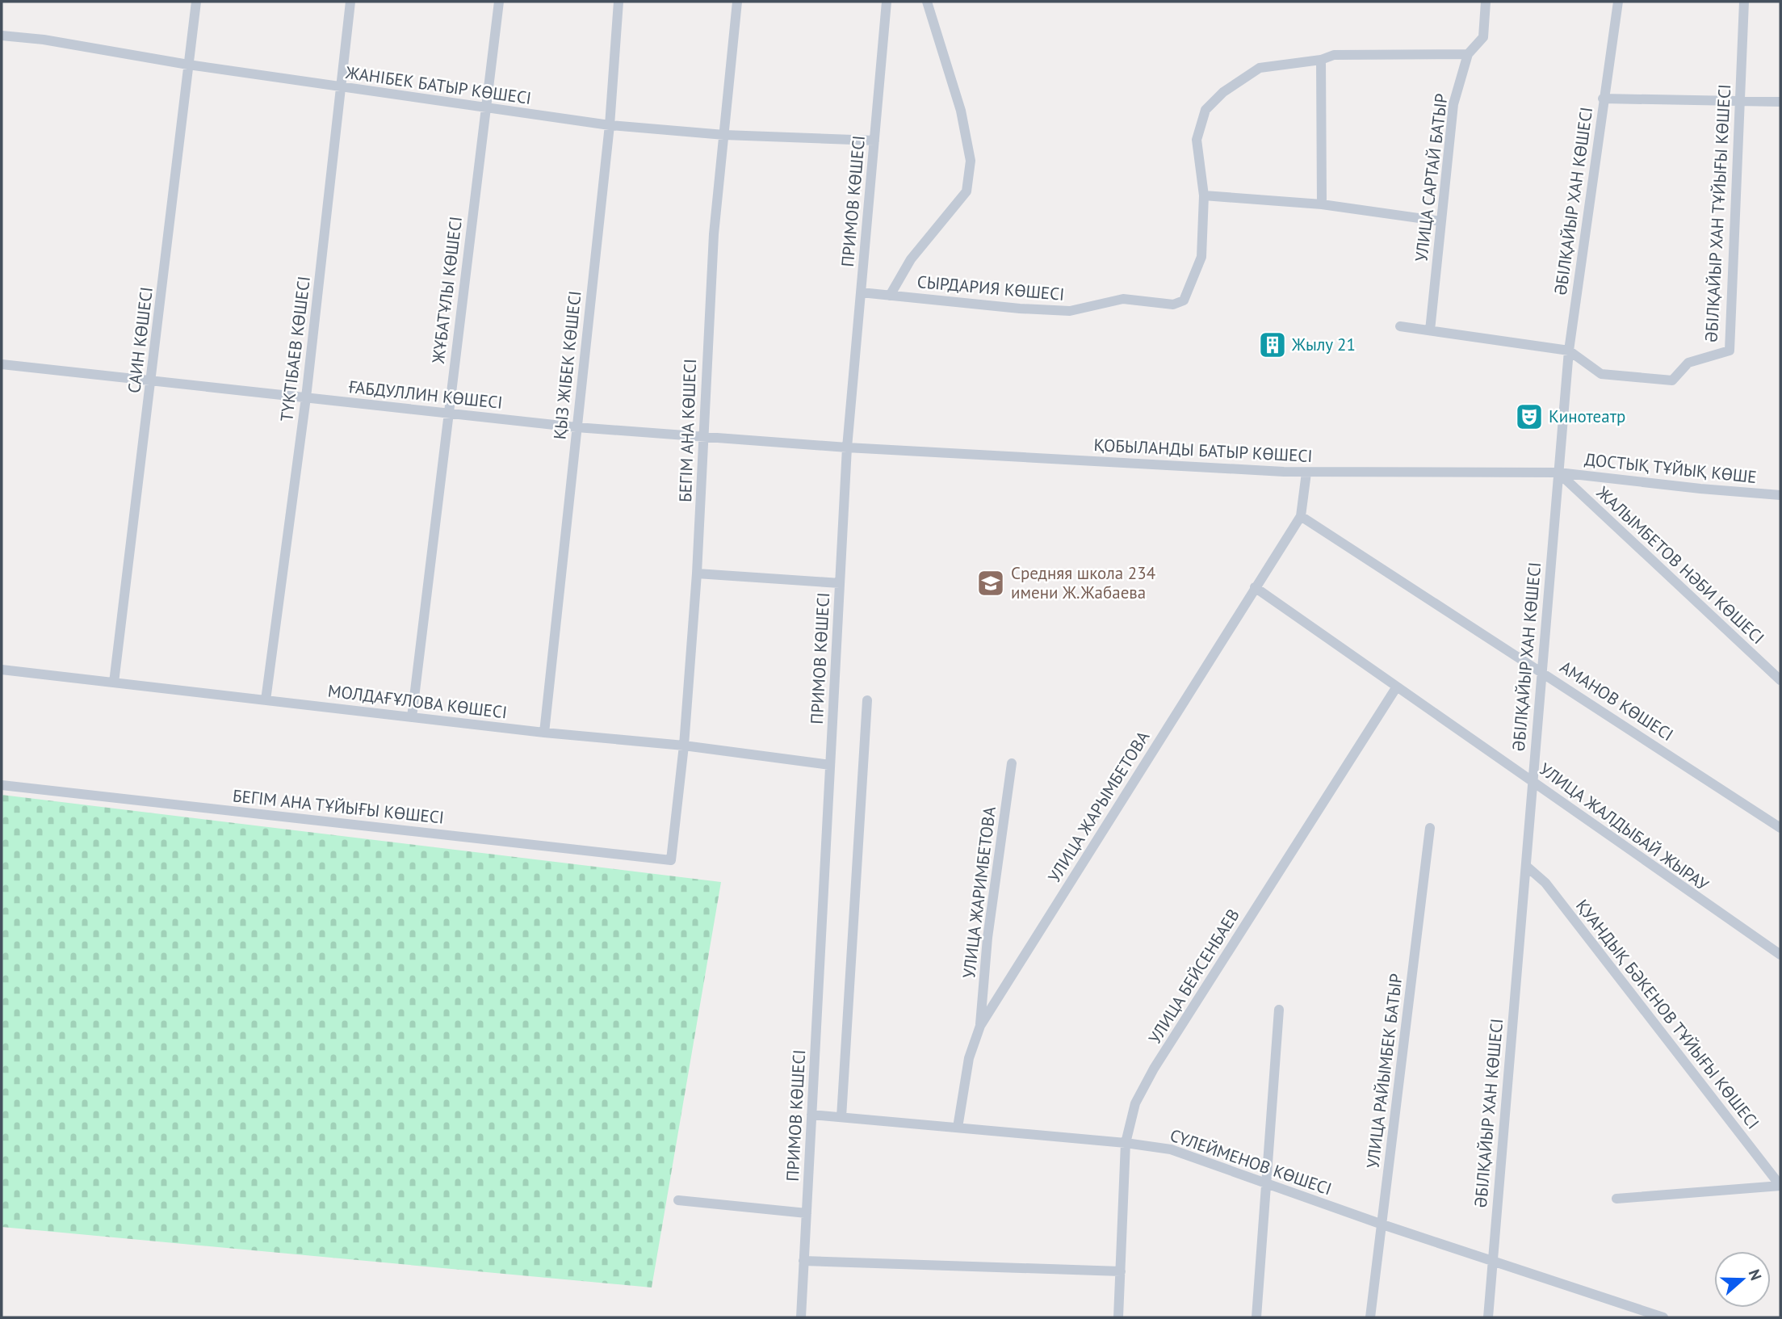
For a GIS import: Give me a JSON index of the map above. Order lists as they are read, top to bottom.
{
  "streets": {
    "street": [
      "ЖАНІБЕК БАТЫР КӨШЕСІ",
      "УЛИЦА САРТАЙ БАТЫР",
      "ПРИМОВ КӨШЕСІ",
      "ӘБІЛҚАЙЫР ХАН КӨШЕСІ",
      "ӘБІЛҚАЙЫР ХАН ТҰЙЫҒЫ КӨШЕСІ",
      "СЫРДАРИЯ КӨШЕСІ",
      "ЖҰБАТҰЛЫ КӨШЕСІ",
      "САИН КӨШЕСІ",
      "ТҮКТІБАЕВ КӨШЕСІ",
      "ҚЫЗ ЖІБЕК КӨШЕСІ",
      "ҒАБДУЛЛИН КӨШЕСІ",
      "БЕГІМ АНА КӨШЕСІ",
      "ҚОБЫЛАНДЫ БАТЫР КӨШЕСІ",
      "ДОСТЫҚ ТҰЙЫҚ КӨШЕ",
      "ЖАЛЫМБЕТОВ НӘБИ КӨШЕСІ",
      "АМАНОВ КӨШЕСІ",
      "МОЛДАҒҰЛОВА КӨШЕСІ",
      "БЕГІМ АНА ТҰЙЫҒЫ КӨШЕСІ",
      "УЛИЦА ЖАРЫМБЕТОВА",
      "УЛИЦА ЖАЛДЫБАЙ ЖЫРАУ",
      "УЛИЦА ЖАРИМБЕТОВА",
      "УЛИЦА БЕЙСЕНБАЕВ",
      "ҚУАНДЫҚ БӘКЕНОВ ТҰЙЫҒЫ КӨШЕСІ",
      "УЛИЦА РАЙЫМБЕК БАТЫР",
      "СҮЛЕЙМЕНОВ КӨШЕСІ"
    ]
  },
  "crossings": [
    ["ЖАНІБЕК БАТЫР КӨШЕСІ", "ПРИМОВ КӨШЕСІ"],
    ["ЖАНІБЕК БАТЫР КӨШЕСІ", "ЖҰБАТҰЛЫ КӨШЕСІ"],
    ["ЖАНІБЕК БАТЫР КӨШЕСІ", "САИН КӨШЕСІ"],
    ["ЖАНІБЕК БАТЫР КӨШЕСІ", "ТҮКТІБАЕВ КӨШЕСІ"],
    ["ЖАНІБЕК БАТЫР КӨШЕСІ", "ҚЫЗ ЖІБЕК КӨШЕСІ"],
    ["ЖАНІБЕК БАТЫР КӨШЕСІ", "БЕГІМ АНА КӨШЕСІ"],
    ["УЛИЦА САРТАЙ БАТЫР", "ӘБІЛҚАЙЫР ХАН ТҰЙЫҒЫ КӨШЕСІ"],
    ["ПРИМОВ КӨШЕСІ", "СЫРДАРИЯ КӨШЕСІ"],
    ["ПРИМОВ КӨШЕСІ", "ҒАБДУЛЛИН КӨШЕСІ"],
    ["ПРИМОВ КӨШЕСІ", "ҚОБЫЛАНДЫ БАТЫР КӨШЕСІ"],
    ["ПРИМОВ КӨШЕСІ", "МОЛДАҒҰЛОВА КӨШЕСІ"],
    ["ПРИМОВ КӨШЕСІ", "СҮЛЕЙМЕНОВ КӨШЕСІ"],
    ["ӘБІЛҚАЙЫР ХАН КӨШЕСІ", "ӘБІЛҚАЙЫР ХАН ТҰЙЫҒЫ КӨШЕСІ"],
    ["ӘБІЛҚАЙЫР ХАН КӨШЕСІ", "ҚОБЫЛАНДЫ БАТЫР КӨШЕСІ"],
    ["ӘБІЛҚАЙЫР ХАН КӨШЕСІ", "ДОСТЫҚ ТҰЙЫҚ КӨШЕ"],
    ["ӘБІЛҚАЙЫР ХАН КӨШЕСІ", "ЖАЛЫМБЕТОВ НӘБИ КӨШЕСІ"],
    ["ӘБІЛҚАЙЫР ХАН КӨШЕСІ", "АМАНОВ КӨШЕСІ"],
    ["ӘБІЛҚАЙЫР ХАН КӨШЕСІ", "УЛИЦА ЖАЛДЫБАЙ ЖЫРАУ"],
    ["ӘБІЛҚАЙЫР ХАН КӨШЕСІ", "ҚУАНДЫҚ БӘКЕНОВ ТҰЙЫҒЫ КӨШЕСІ"],
    ["ӘБІЛҚАЙЫР ХАН КӨШЕСІ", "СҮЛЕЙМЕНОВ КӨШЕСІ"],
    ["ЖҰБАТҰЛЫ КӨШЕСІ", "ҒАБДУЛЛИН КӨШЕСІ"],
    ["ЖҰБАТҰЛЫ КӨШЕСІ", "МОЛДАҒҰЛОВА КӨШЕСІ"],
    ["САИН КӨШЕСІ", "ҒАБДУЛЛИН КӨШЕСІ"],
    ["САИН КӨШЕСІ", "МОЛДАҒҰЛОВА КӨШЕСІ"],
    ["ТҮКТІБАЕВ КӨШЕСІ", "ҒАБДУЛЛИН КӨШЕСІ"],
    ["ТҮКТІБАЕВ КӨШЕСІ", "МОЛДАҒҰЛОВА КӨШЕСІ"],
    ["ҚЫЗ ЖІБЕК КӨШЕСІ", "ҒАБДУЛЛИН КӨШЕСІ"],
    ["ҚЫЗ ЖІБЕК КӨШЕСІ", "МОЛДАҒҰЛОВА КӨШЕСІ"],
    ["ҒАБДУЛЛИН КӨШЕСІ", "БЕГІМ АНА КӨШЕСІ"],
    ["ҒАБДУЛЛИН КӨШЕСІ", "ҚОБЫЛАНДЫ БАТЫР КӨШЕСІ"],
    ["БЕГІМ АНА КӨШЕСІ", "МОЛДАҒҰЛОВА КӨШЕСІ"],
    ["БЕГІМ АНА КӨШЕСІ", "БЕГІМ АНА ТҰЙЫҒЫ КӨШЕСІ"],
    ["ҚОБЫЛАНДЫ БАТЫР КӨШЕСІ", "ДОСТЫҚ ТҰЙЫҚ КӨШЕ"],
    ["ҚОБЫЛАНДЫ БАТЫР КӨШЕСІ", "ЖАЛЫМБЕТОВ НӘБИ КӨШЕСІ"],
    ["ДОСТЫҚ ТҰЙЫҚ КӨШЕ", "ЖАЛЫМБЕТОВ НӘБИ КӨШЕСІ"],
    ["АМАНОВ КӨШЕСІ", "УЛИЦА ЖАРЫМБЕТОВА"],
    ["УЛИЦА ЖАРЫМБЕТОВА", "УЛИЦА ЖАЛДЫБАЙ ЖЫРАУ"],
    ["УЛИЦА ЖАРЫМБЕТОВА", "УЛИЦА ЖАРИМБЕТОВА"],
    ["УЛИЦА ЖАРЫМБЕТОВА", "СҮЛЕЙМЕНОВ КӨШЕСІ"],
    ["УЛИЦА ЖАЛДЫБАЙ ЖЫРАУ", "УЛИЦА БЕЙСЕНБАЕВ"],
    ["УЛИЦА БЕЙСЕНБАЕВ", "СҮЛЕЙМЕНОВ КӨШЕСІ"],
    ["УЛИЦА РАЙЫМБЕК БАТЫР", "СҮЛЕЙМЕНОВ КӨШЕСІ"]
  ],
  "places": {
    "building": ["Жылу 21"],
    "theatre": ["Кинотеатр"],
    "school or university": ["Средняя школа 234 имени Ж.Жабаева"]
  },
  "north": "right"
}
